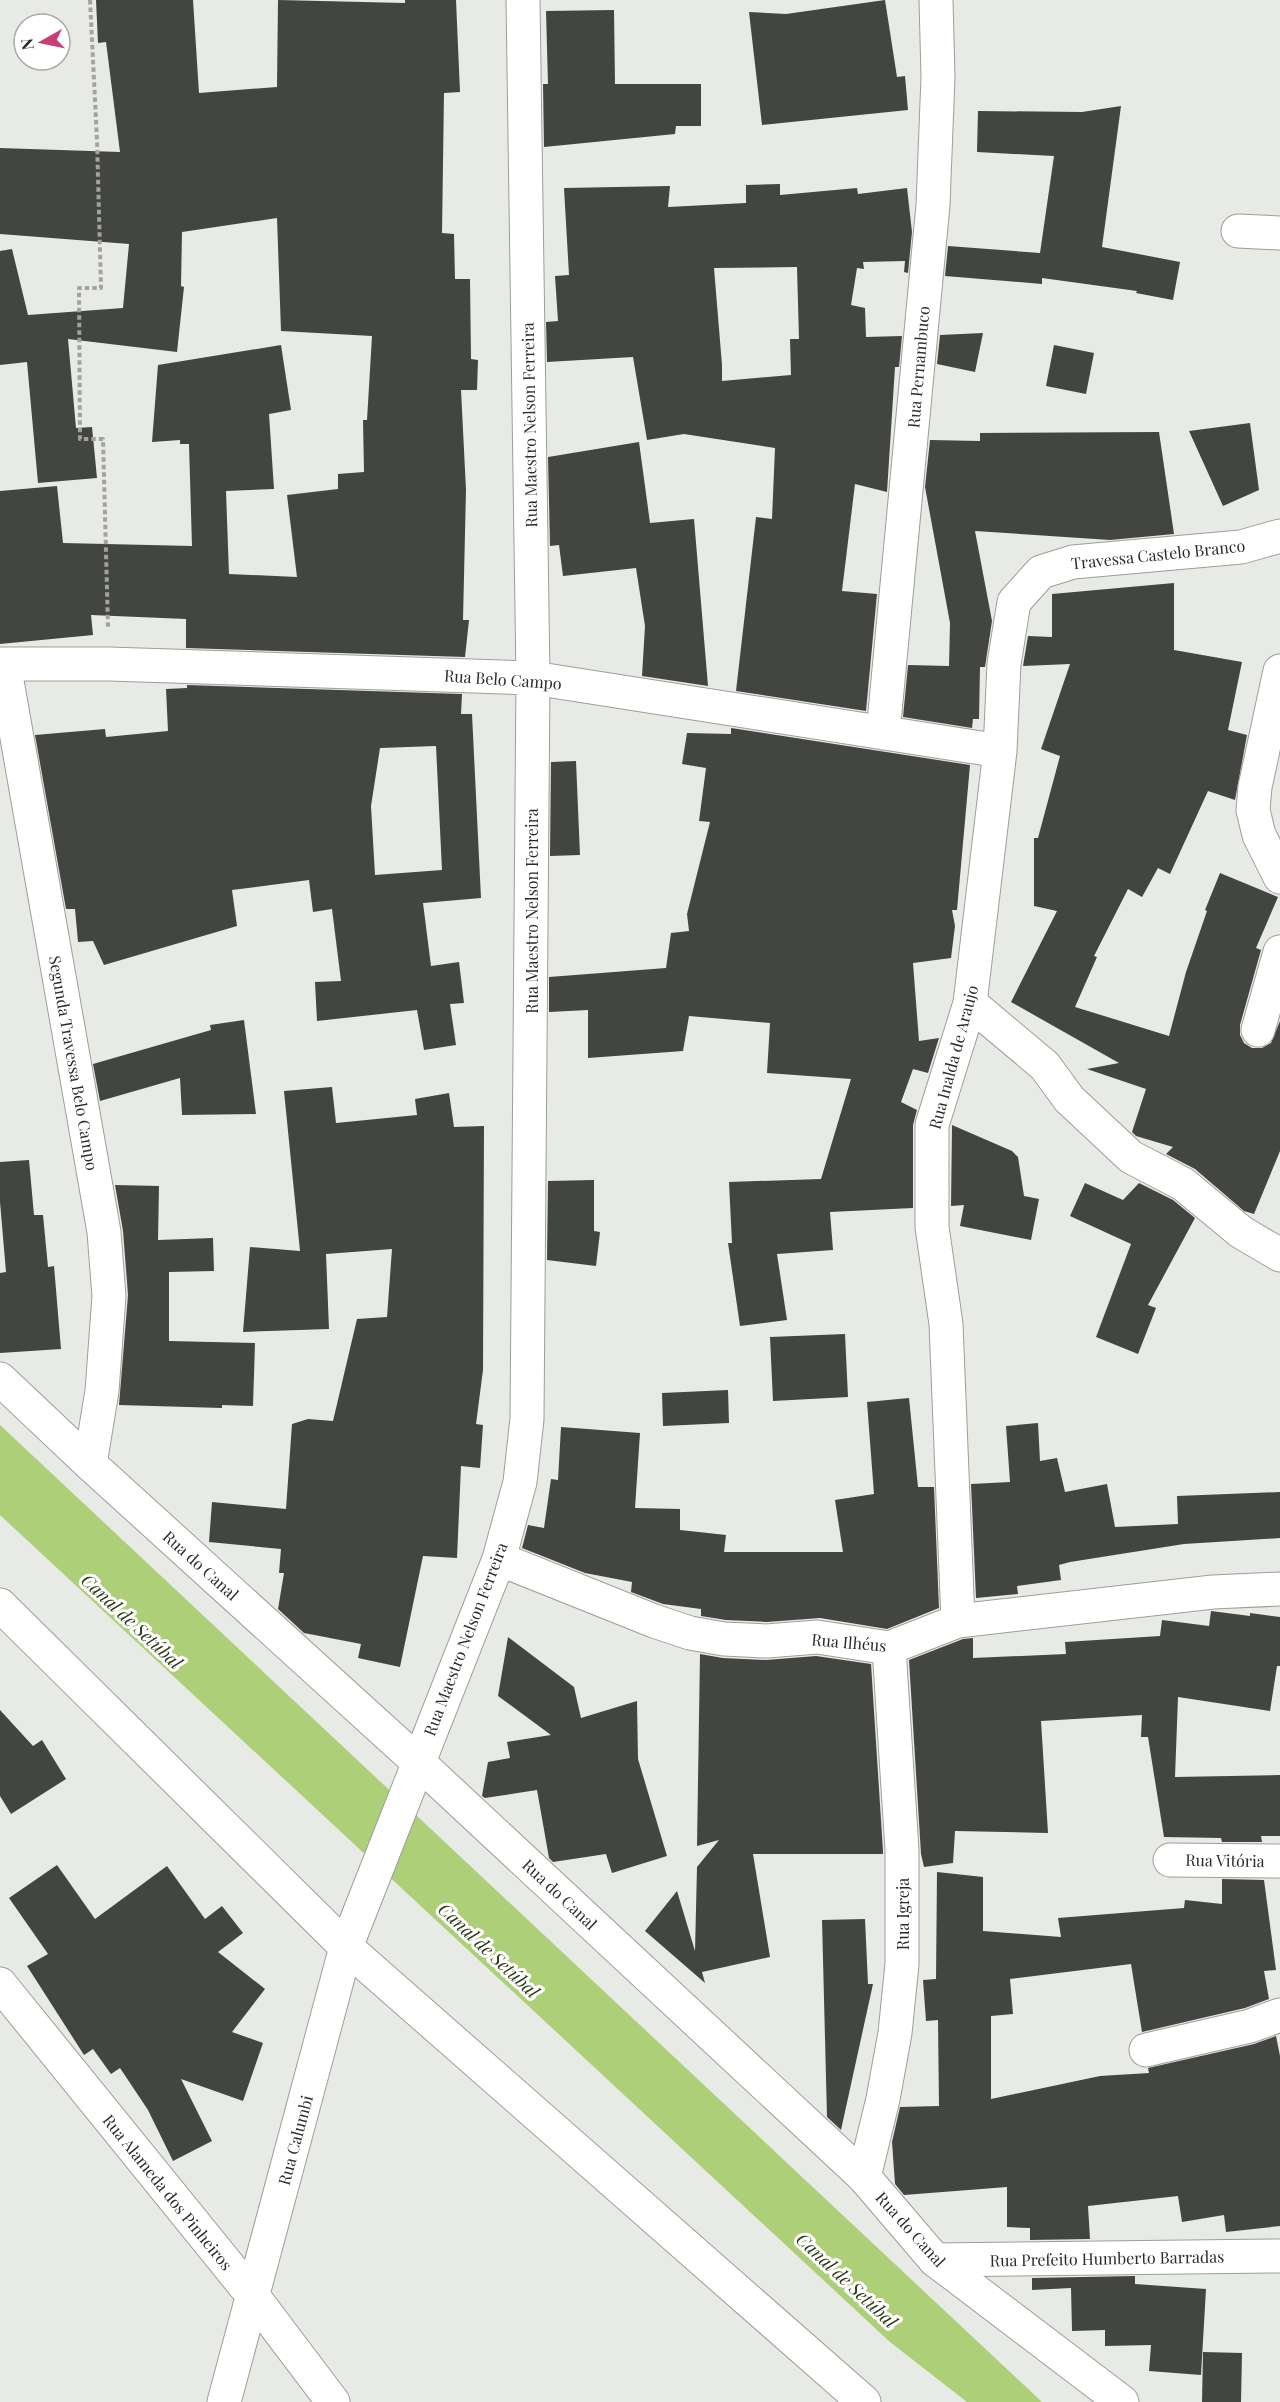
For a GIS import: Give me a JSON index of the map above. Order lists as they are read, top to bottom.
{
  "streets": {
    "street": [
      "Rua Pernambuco",
      "Rua Maestro Nelson Ferreira",
      "Travessa Castelo Branco",
      "Rua Belo Campo",
      "Rua Inalda de Araujo",
      "Segunda Travessa Belo Campo",
      "Rua do Canal",
      "Rua Ilhéus",
      "Rua Vitória",
      "Rua Igreja",
      "Rua Calumbi",
      "Rua Alameda dos Pinheiros",
      "Rua Prefeito Humberto Barradas"
    ]
  },
  "crossings": [
    ["Rua Pernambuco", "Rua Belo Campo"],
    ["Rua Maestro Nelson Ferreira", "Rua Belo Campo"],
    ["Rua Maestro Nelson Ferreira", "Rua do Canal"],
    ["Rua Maestro Nelson Ferreira", "Rua Ilhéus"],
    ["Rua Maestro Nelson Ferreira", "Rua Calumbi"],
    ["Travessa Castelo Branco", "Rua Inalda de Araujo"],
    ["Rua Belo Campo", "Rua Inalda de Araujo"],
    ["Rua Belo Campo", "Segunda Travessa Belo Campo"],
    ["Rua Inalda de Araujo", "Rua Ilhéus"],
    ["Segunda Travessa Belo Campo", "Rua do Canal"],
    ["Rua do Canal", "Rua Igreja"],
    ["Rua do Canal", "Rua Prefeito Humberto Barradas"],
    ["Rua Ilhéus", "Rua Igreja"],
    ["Rua Calumbi", "Rua Alameda dos Pinheiros"]
  ],
  "water": ["Canal de Setúbal"],
  "north": "left"
}
